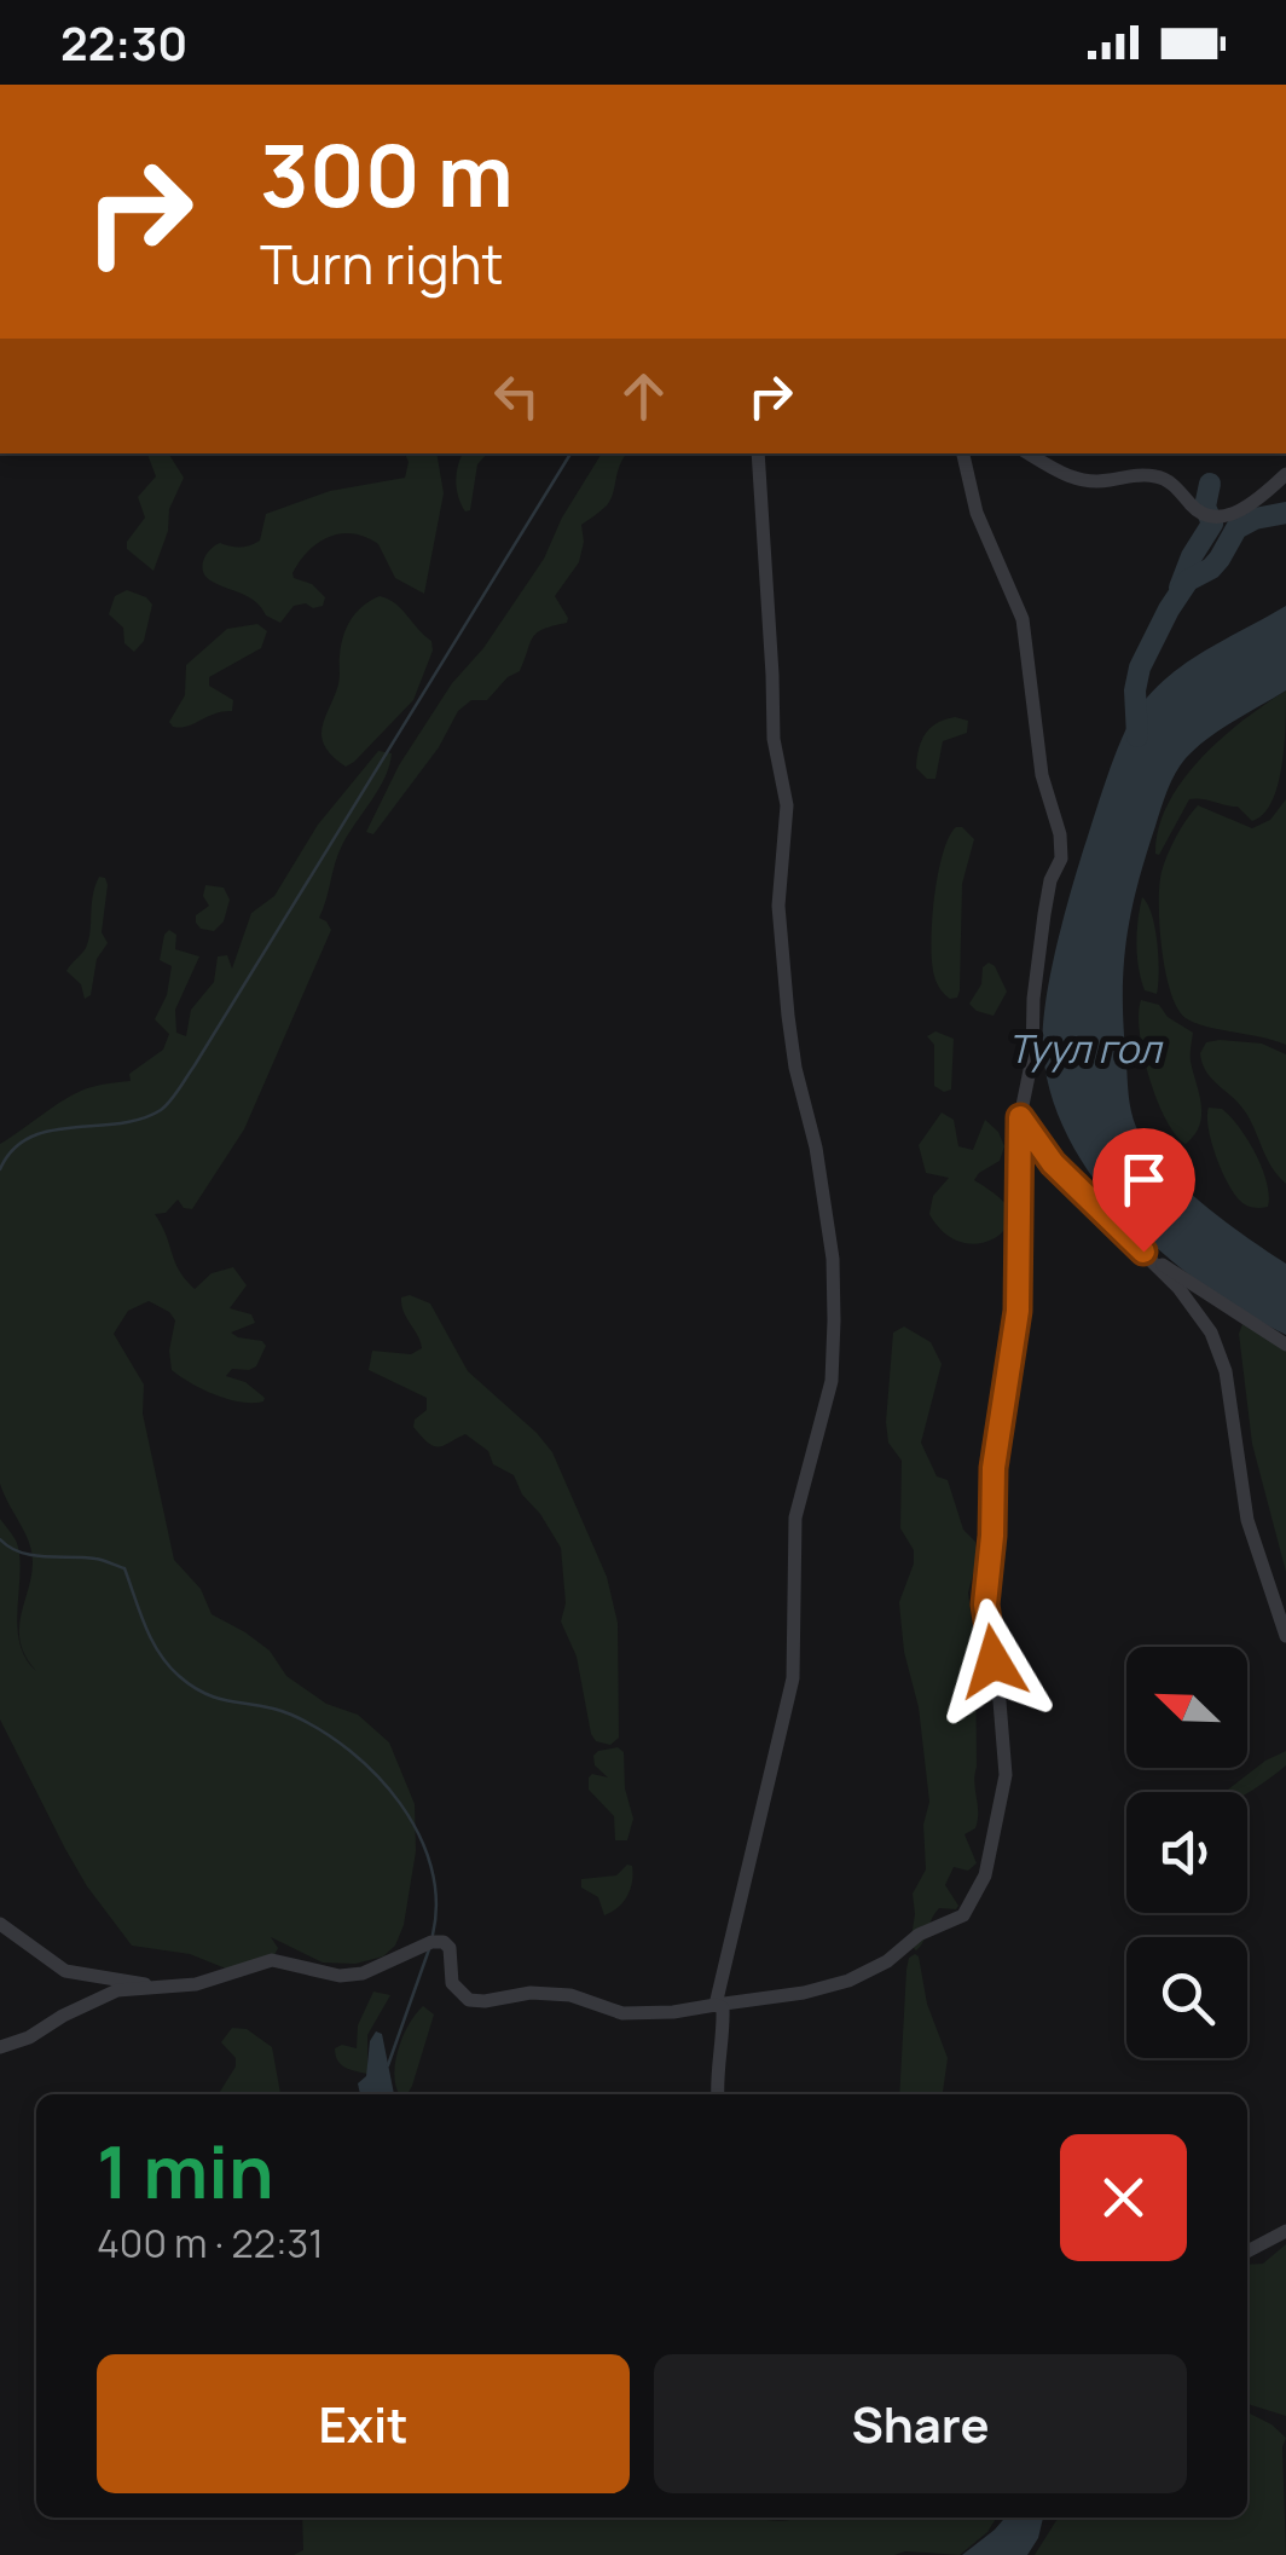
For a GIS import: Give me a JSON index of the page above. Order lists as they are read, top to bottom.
{
  "water": ["Туул гол"],
  "north": "top left",
  "page": {
    "status": "22:30",
    "turn": ["300 m", "Turn right"],
    "heading": ["1 min", "400 m · 22:31"],
    "buttons": ["Exit", "Share"]
  }
}
